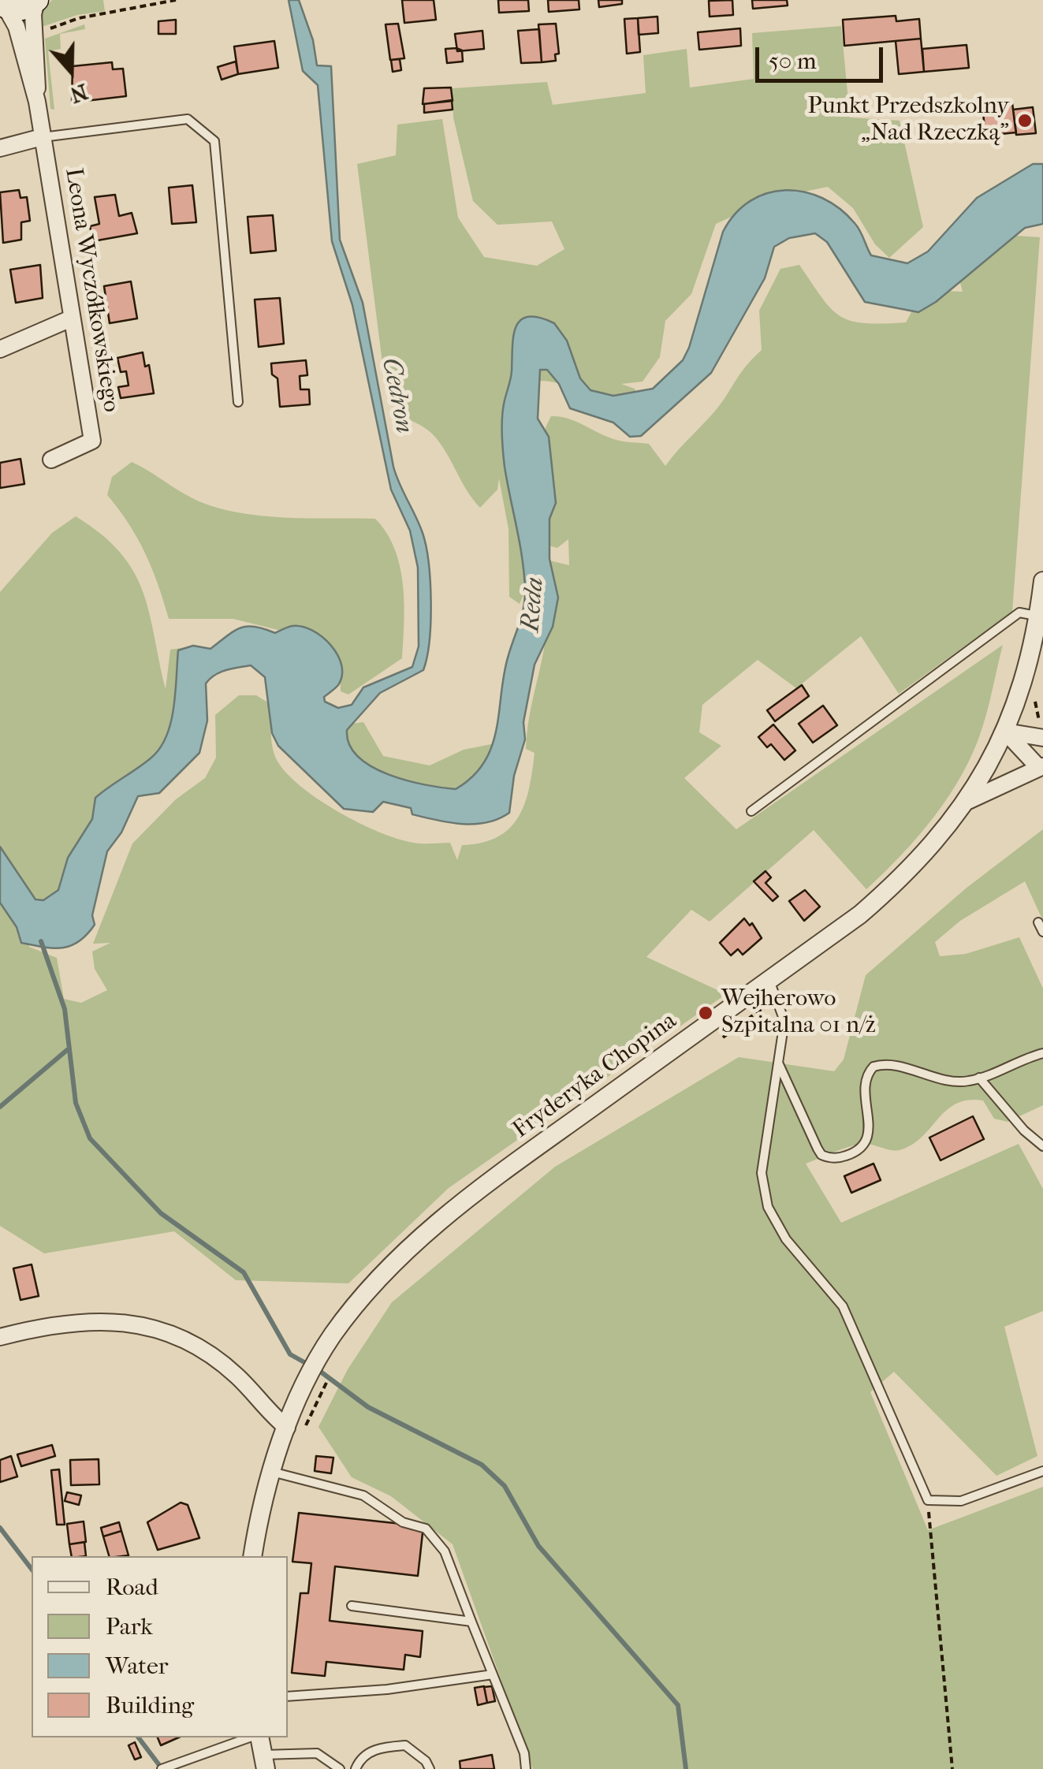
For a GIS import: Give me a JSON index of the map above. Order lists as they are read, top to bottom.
{
  "streets": {
    "street": ["Leona Wyczółkowskiego", "Fryderyka Chopina"]
  },
  "water": ["Cedron", "Reda"],
  "places": ["Punkt Przedszkolny „Nad Rzeczką”", "Wejherowo Szpitalna 01 n/ż"],
  "legend": [
    "Road",
    "Park",
    "Water",
    "Building"
  ],
  "scale_bar": "50 m",
  "north": "bottom"
}
